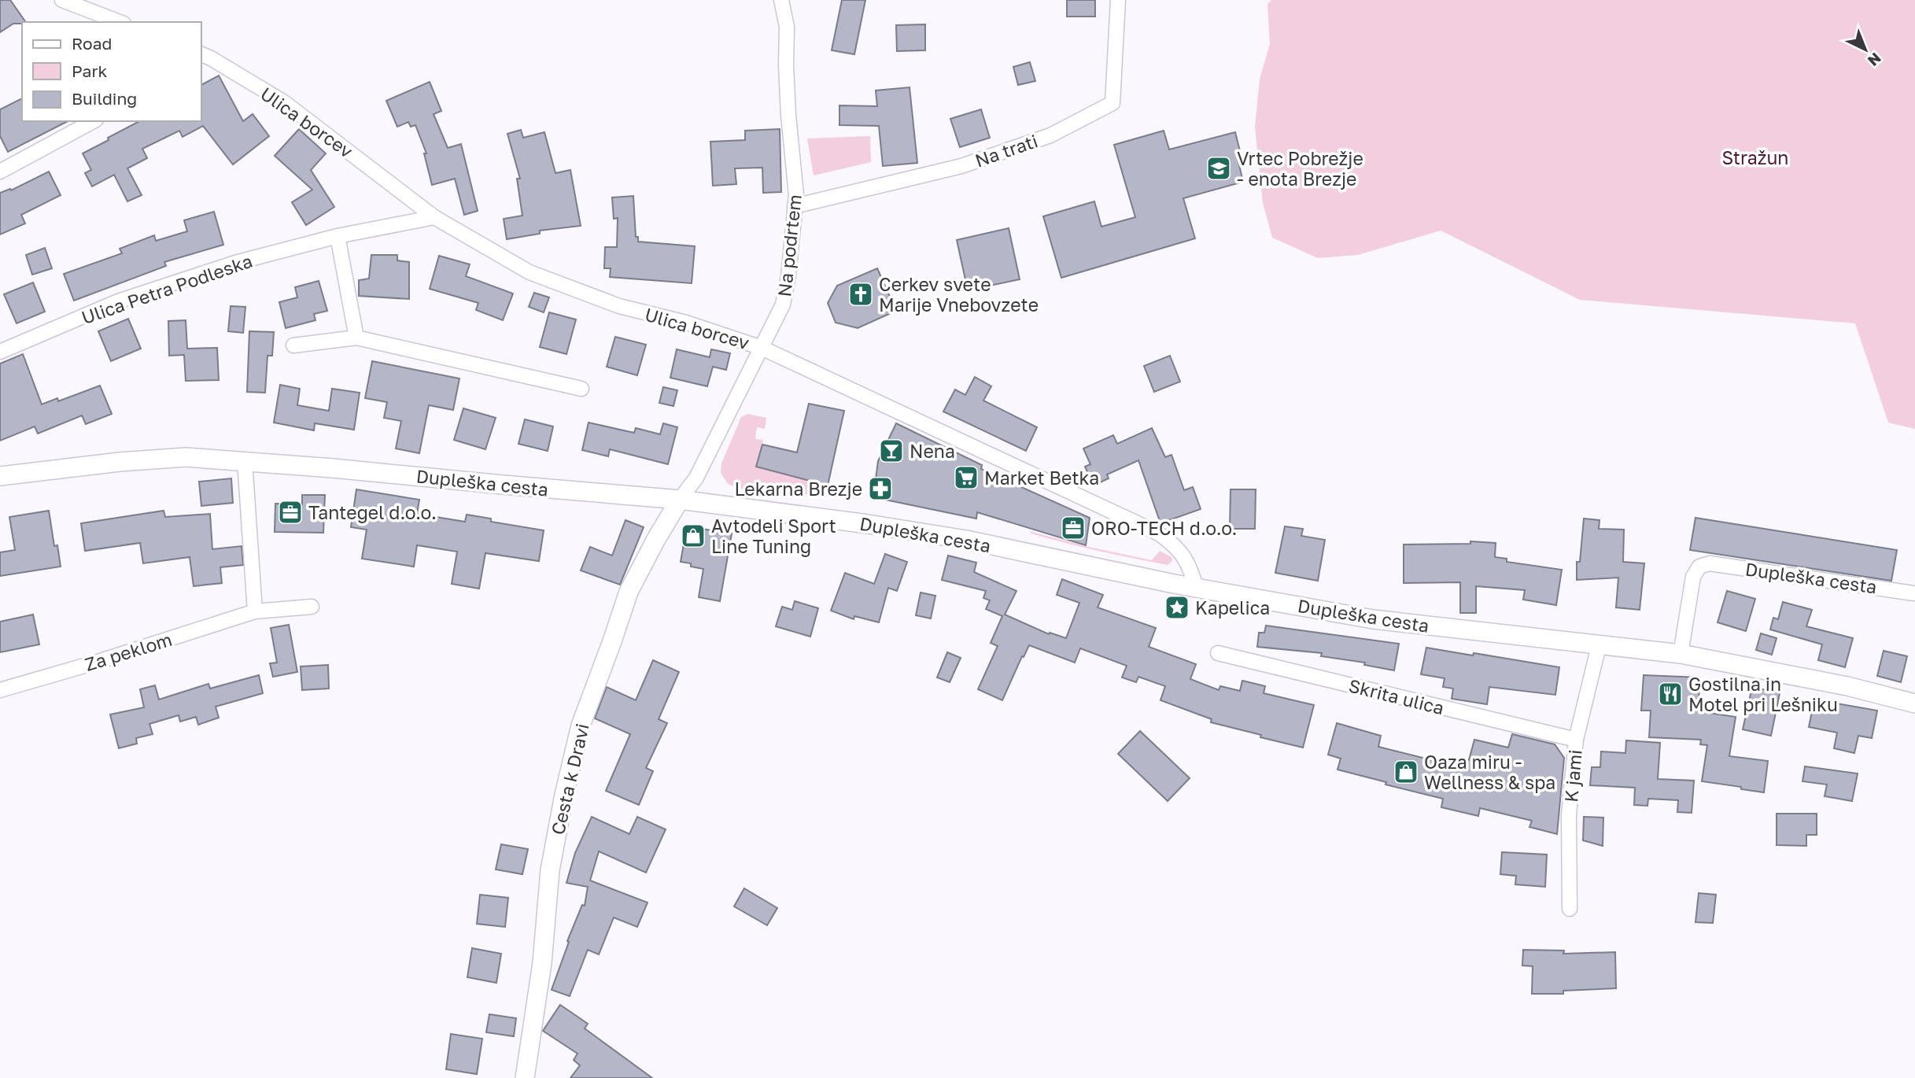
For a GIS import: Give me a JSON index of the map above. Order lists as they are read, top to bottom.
{
  "streets": {
    "street": [
      "Ulica borcev",
      "Na trati",
      "Na podrtem",
      "Ulica Petra Podleska",
      "Dupleška cesta",
      "Za peklom",
      "Skrita ulica",
      "K jami",
      "Cesta k Dravi"
    ]
  },
  "crossings": [
    ["Ulica borcev", "Na podrtem"],
    ["Ulica borcev", "Ulica Petra Podleska"],
    ["Ulica borcev", "Dupleška cesta"],
    ["Na trati", "Na podrtem"],
    ["Na podrtem", "Dupleška cesta"],
    ["Na podrtem", "Cesta k Dravi"],
    ["Dupleška cesta", "K jami"],
    ["Dupleška cesta", "Cesta k Dravi"],
    ["Skrita ulica", "K jami"]
  ],
  "parks": ["Stražun"],
  "places": {
    "school or university": ["Vrtec Pobrežje - enota Brezje"],
    "church": ["Cerkev svete Marije Vnebovzete"],
    "bar": ["Nena"],
    "supermarket": ["Market Betka"],
    "pharmacy": ["Lekarna Brezje"],
    "office": ["Tantegel d.o.o.", "ORO-TECH d.o.o."],
    "shop": ["Avtodeli Sport Line Tuning", "Oaza miru - Wellness & spa"],
    "place": ["Kapelica"],
    "restaurant": ["Gostilna in Motel pri Lešniku"]
  },
  "legend": ["Road", "Park", "Building"],
  "north": "bottom right"
}
